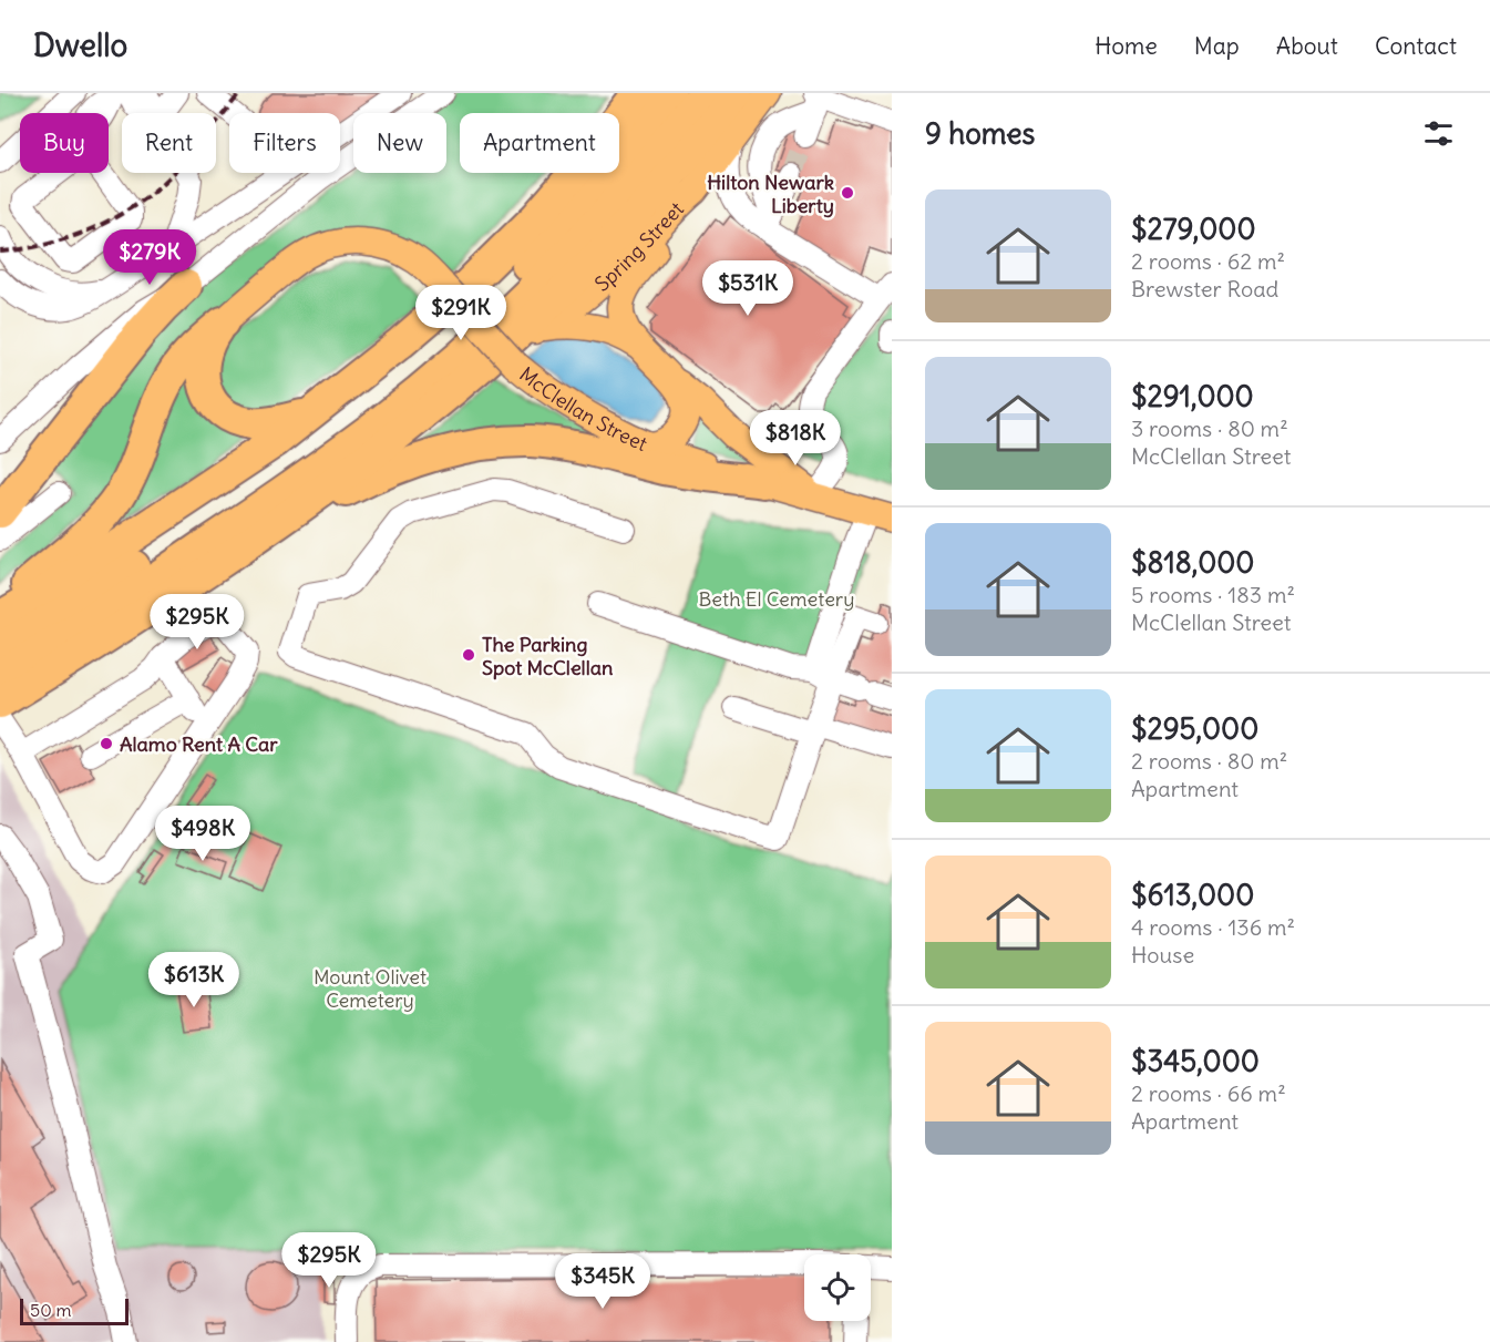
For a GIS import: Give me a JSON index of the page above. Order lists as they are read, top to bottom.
{
  "streets": {
    "main road": ["Spring Street", "McClellan Street"]
  },
  "crossings": [
    ["Spring Street", "McClellan Street"]
  ],
  "parks": ["Beth El Cemetery", "Mount Olivet Cemetery"],
  "places": ["Hilton Newark Liberty", "The Parking Spot McClellan", "Alamo Rent A Car"],
  "scale_bar": "50 m",
  "page": {
    "header": "Dwello",
    "nav": [
      "Home",
      "Map",
      "About",
      "Contact"
    ],
    "heading": "9 homes",
    "chip": [
      "Buy",
      "Rent",
      "Filters",
      "New",
      "Apartment"
    ],
    "list": [
      {
        "name": "$279,000",
        "note": "2 rooms · 62 m² · Brewster Road"
      },
      {
        "name": "$291,000",
        "note": "3 rooms · 80 m² · McClellan Street"
      },
      {
        "name": "$818,000",
        "note": "5 rooms · 183 m² · McClellan Street"
      },
      {
        "name": "$295,000",
        "note": "2 rooms · 80 m² · Apartment"
      },
      {
        "name": "$613,000",
        "note": "4 rooms · 136 m² · House"
      },
      {
        "name": "$345,000",
        "note": "2 rooms · 66 m² · Apartment"
      }
    ],
    "price": [
      "$279K",
      "$531K",
      "$291K",
      "$818K",
      "$295K",
      "$498K",
      "$613K",
      "$295K",
      "$345K"
    ],
    "scale": "50 m"
  }
}
